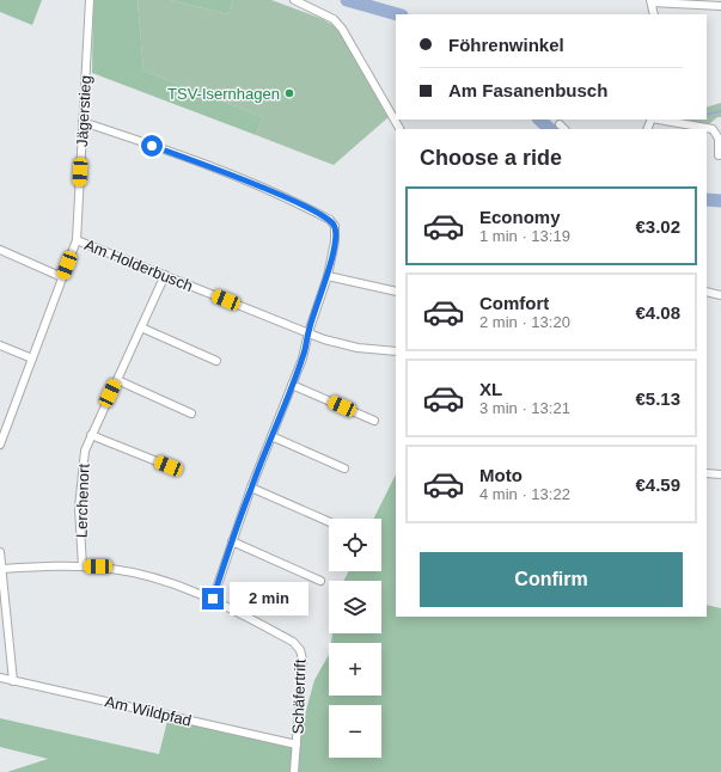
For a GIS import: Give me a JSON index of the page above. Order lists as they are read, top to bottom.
{
  "streets": {
    "street": [
      "Jägerstieg",
      "Am Holderbusch",
      "Lerchenort",
      "Schäfertrift",
      "Am Wildpfad"
    ]
  },
  "crossings": [
    ["Jägerstieg", "Am Holderbusch"],
    ["Am Holderbusch", "Lerchenort"],
    ["Lerchenort", "Schäfertrift"],
    ["Schäfertrift", "Am Wildpfad"]
  ],
  "places": ["TSV-Isernhagen"],
  "page": {
    "banner": ["Föhrenwinkel", "Am Fasanenbusch"],
    "heading": "Choose a ride",
    "list": [
      {
        "name": "Economy",
        "note": "1 min · 13:19",
        "value": "€3.02"
      },
      {
        "name": "Comfort",
        "note": "2 min · 13:20",
        "value": "€4.08"
      },
      {
        "name": "XL",
        "note": "3 min · 13:21",
        "value": "€5.13"
      },
      {
        "name": "Moto",
        "note": "4 min · 13:22",
        "value": "€4.59"
      }
    ],
    "map_buttons": ["+", "−"],
    "buttons": "Confirm",
    "bubble": "2 min"
  }
}
